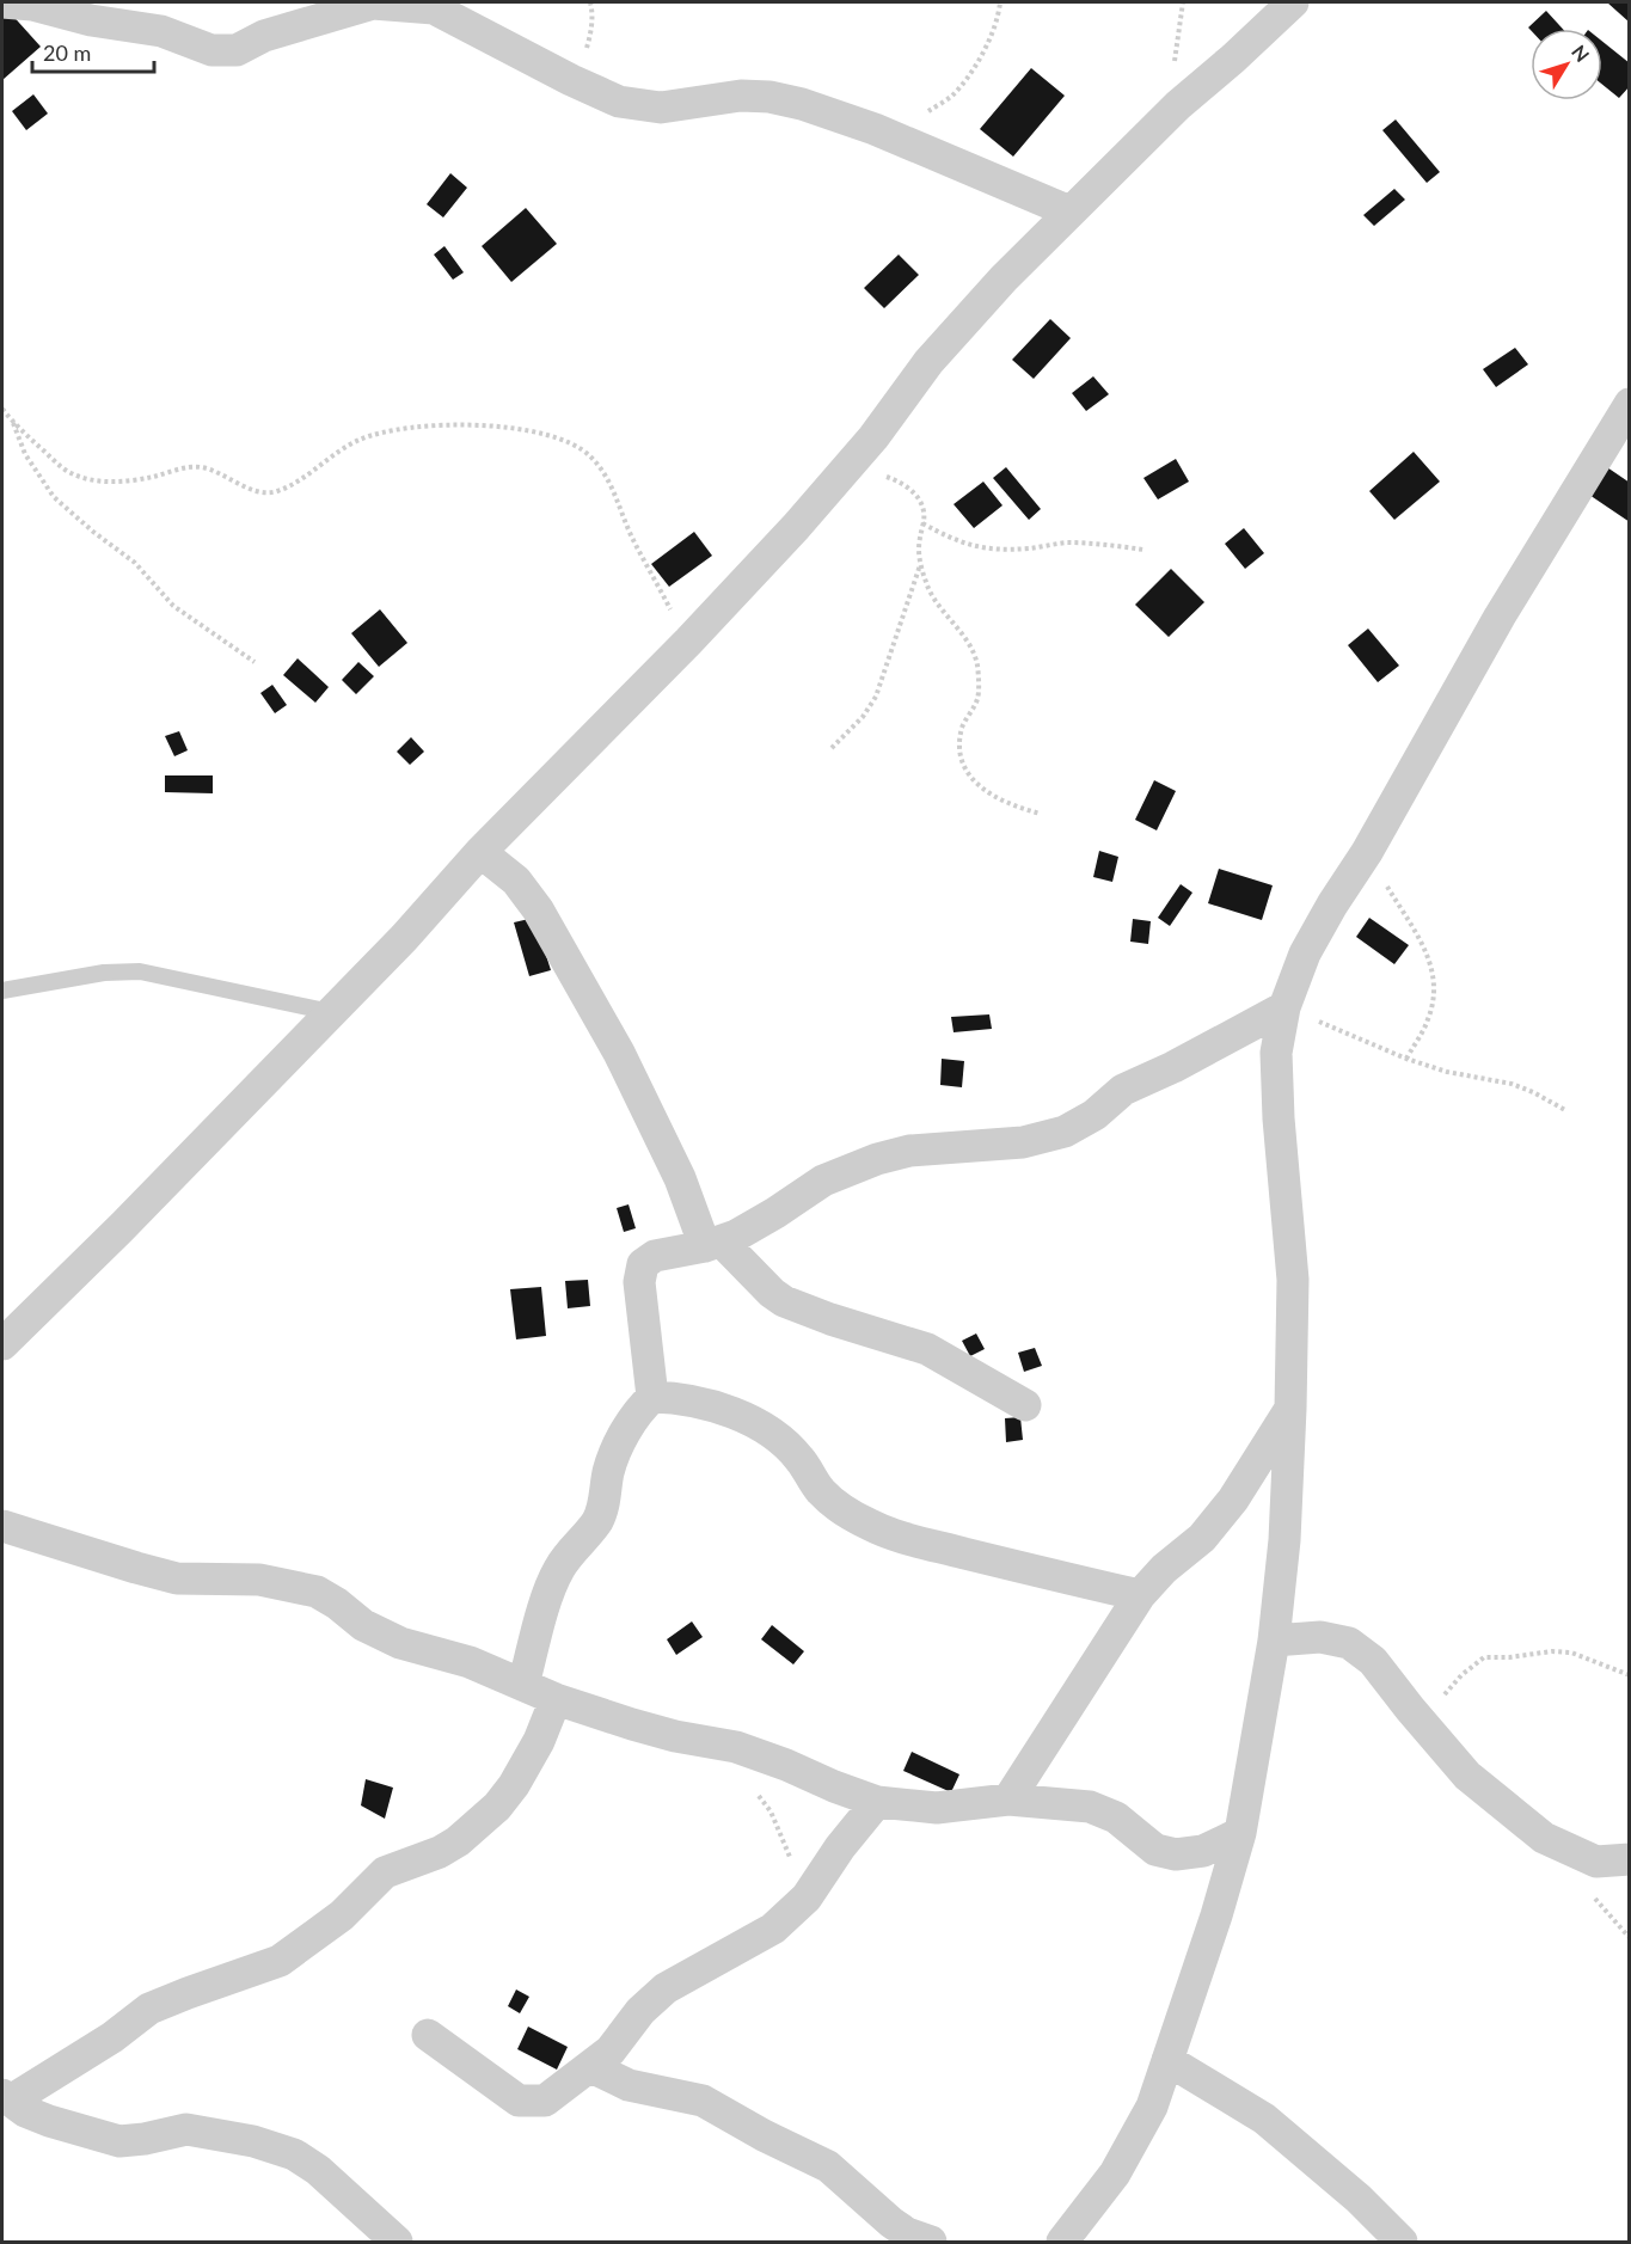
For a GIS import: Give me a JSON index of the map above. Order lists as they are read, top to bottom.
{
  "scale_bar": "20 m",
  "north": "top right"
}
